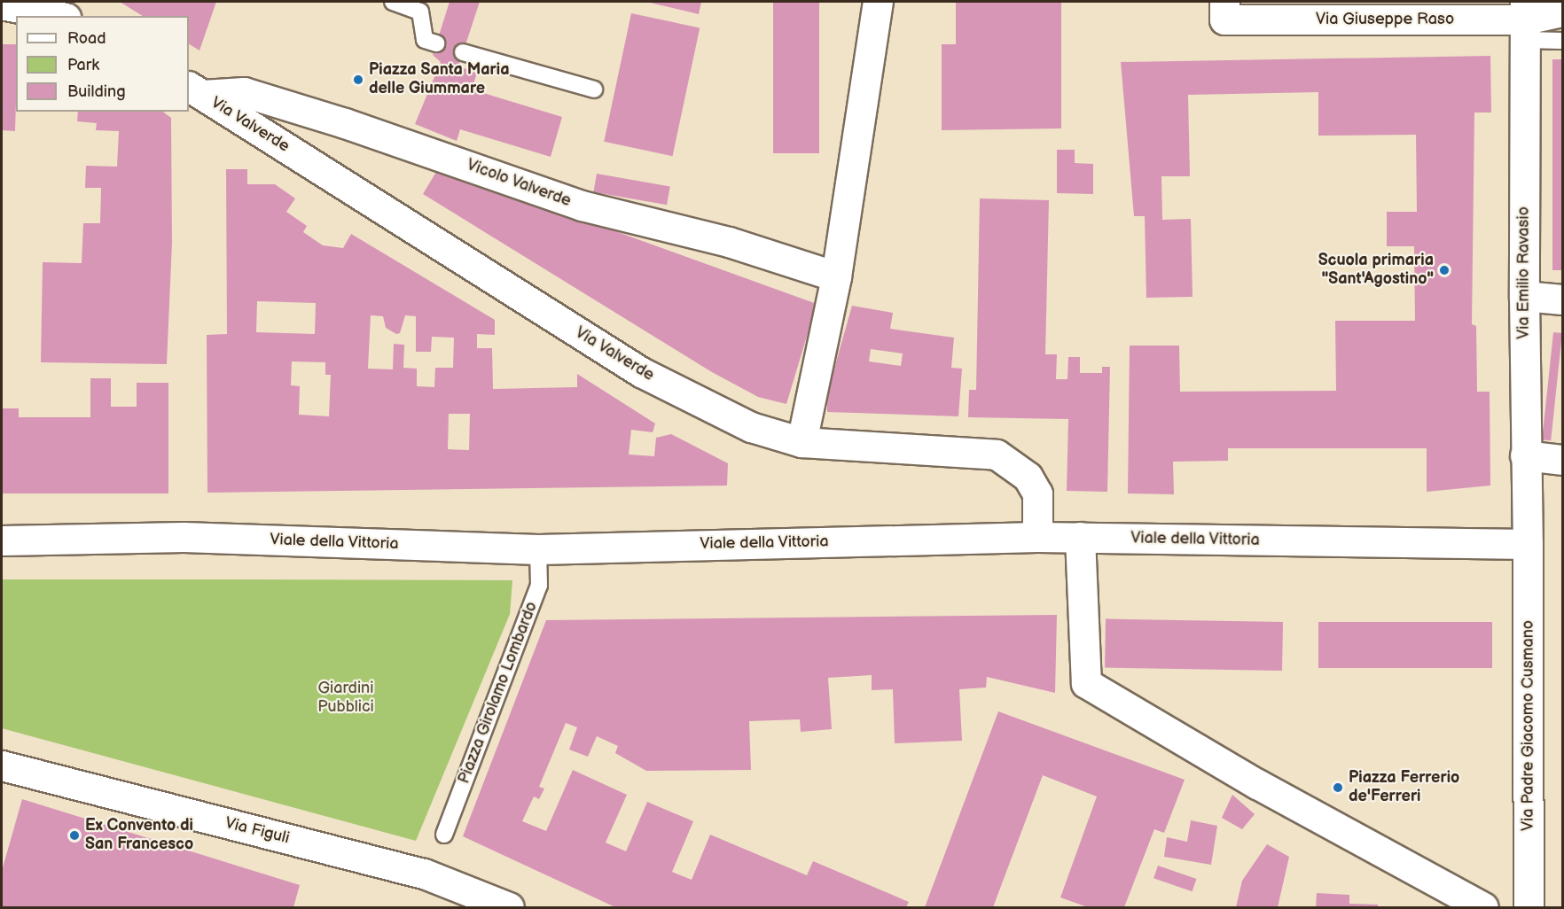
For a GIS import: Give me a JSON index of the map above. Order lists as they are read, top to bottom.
{
  "streets": {
    "street": [
      "Via Giuseppe Raso",
      "Via Valverde",
      "Vicolo Valverde",
      "Via Emilio Ravasio",
      "Viale della Vittoria",
      "Via Padre Giacomo Cusmano",
      "Via Figuli"
    ],
    "lane": ["Piazza Girolamo Lombardo"]
  },
  "crossings": [
    ["Via Giuseppe Raso", "Via Emilio Ravasio"],
    ["Via Valverde", "Vicolo Valverde"],
    ["Via Valverde", "Viale della Vittoria"],
    ["Via Emilio Ravasio", "Viale della Vittoria"],
    ["Via Emilio Ravasio", "Via Padre Giacomo Cusmano"],
    ["Viale della Vittoria", "Piazza Girolamo Lombardo"],
    ["Viale della Vittoria", "Via Padre Giacomo Cusmano"]
  ],
  "parks": ["Giardini Pubblici"],
  "places": [
    "Piazza Santa Maria delle Giummare",
    "Scuola primaria \"Sant'Agostino\"",
    "Piazza Ferrerio de'Ferreri",
    "Ex Convento di San Francesco"
  ],
  "legend": ["Road", "Park", "Building"]
}
